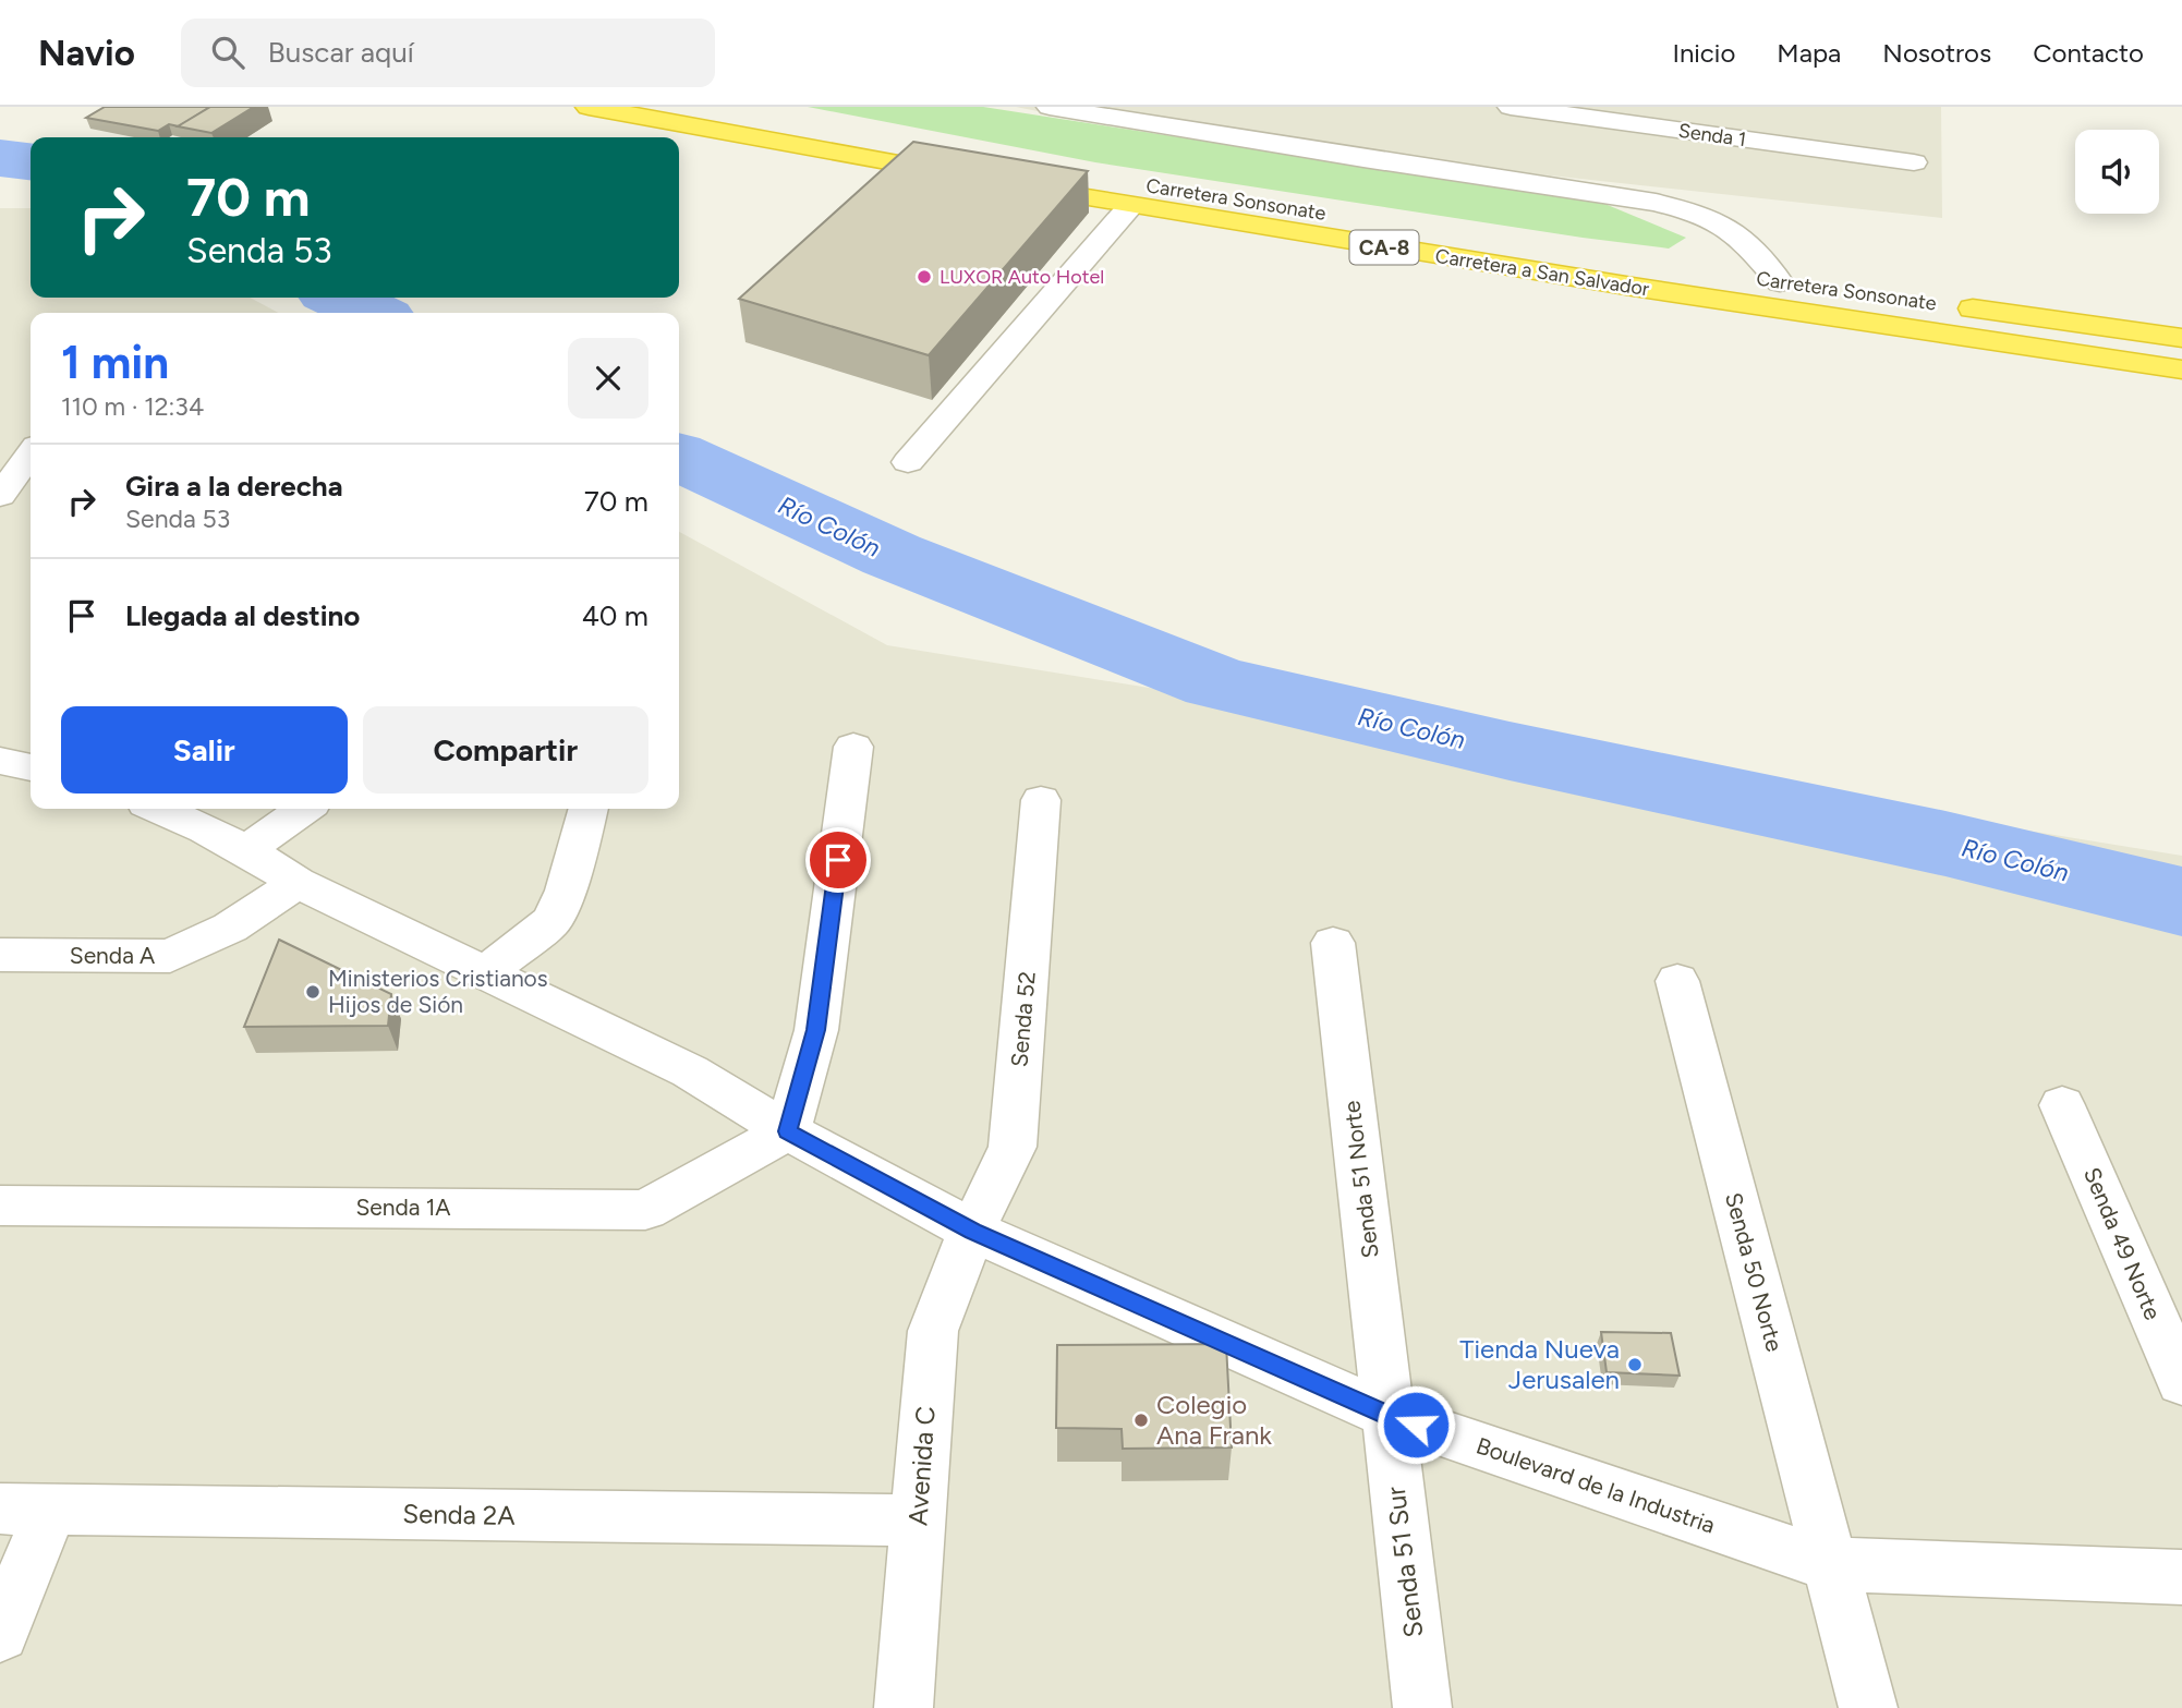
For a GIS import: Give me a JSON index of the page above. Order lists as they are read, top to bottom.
{
  "streets": {
    "highway": ["Carretera Sonsonate", "CA-8", "Carretera a San Salvador"],
    "street": [
      "Senda 1",
      "Senda A",
      "Senda 52",
      "Senda 51 Norte",
      "Senda 1A",
      "Senda 49 Norte",
      "Senda 50 Norte",
      "Avenida C",
      "Boulevard de la Industria",
      "Senda 2A",
      "Senda 51 Sur"
    ]
  },
  "crossings": [
    ["Carretera Sonsonate", "Carretera a San Salvador"],
    ["Senda A", "Boulevard de la Industria"],
    ["Senda 52", "Avenida C"],
    ["Senda 52", "Boulevard de la Industria"],
    ["Senda 51 Norte", "Boulevard de la Industria"],
    ["Senda 51 Norte", "Senda 51 Sur"],
    ["Senda 1A", "Boulevard de la Industria"],
    ["Senda 50 Norte", "Boulevard de la Industria"],
    ["Avenida C", "Boulevard de la Industria"],
    ["Avenida C", "Senda 2A"],
    ["Boulevard de la Industria", "Senda 51 Sur"]
  ],
  "water": ["Río Colón"],
  "places": [
    "LUXOR Auto Hotel",
    "Ministerios Cristianos Hijos de Sión",
    "Tienda Nueva Jerusalen",
    "Colegio Ana Frank"
  ],
  "page": {
    "header": "Navio",
    "search": "Buscar aquí",
    "nav": [
      "Inicio",
      "Mapa",
      "Nosotros",
      "Contacto"
    ],
    "turn": ["70 m", "Senda 53"],
    "heading": ["1 min", "110 m · 12:34"],
    "list": [
      {
        "name": "Gira a la derecha",
        "note": "Senda 53",
        "value": "70 m"
      },
      {
        "name": "Llegada al destino",
        "value": "40 m"
      }
    ],
    "buttons": ["Salir", "Compartir"]
  }
}
